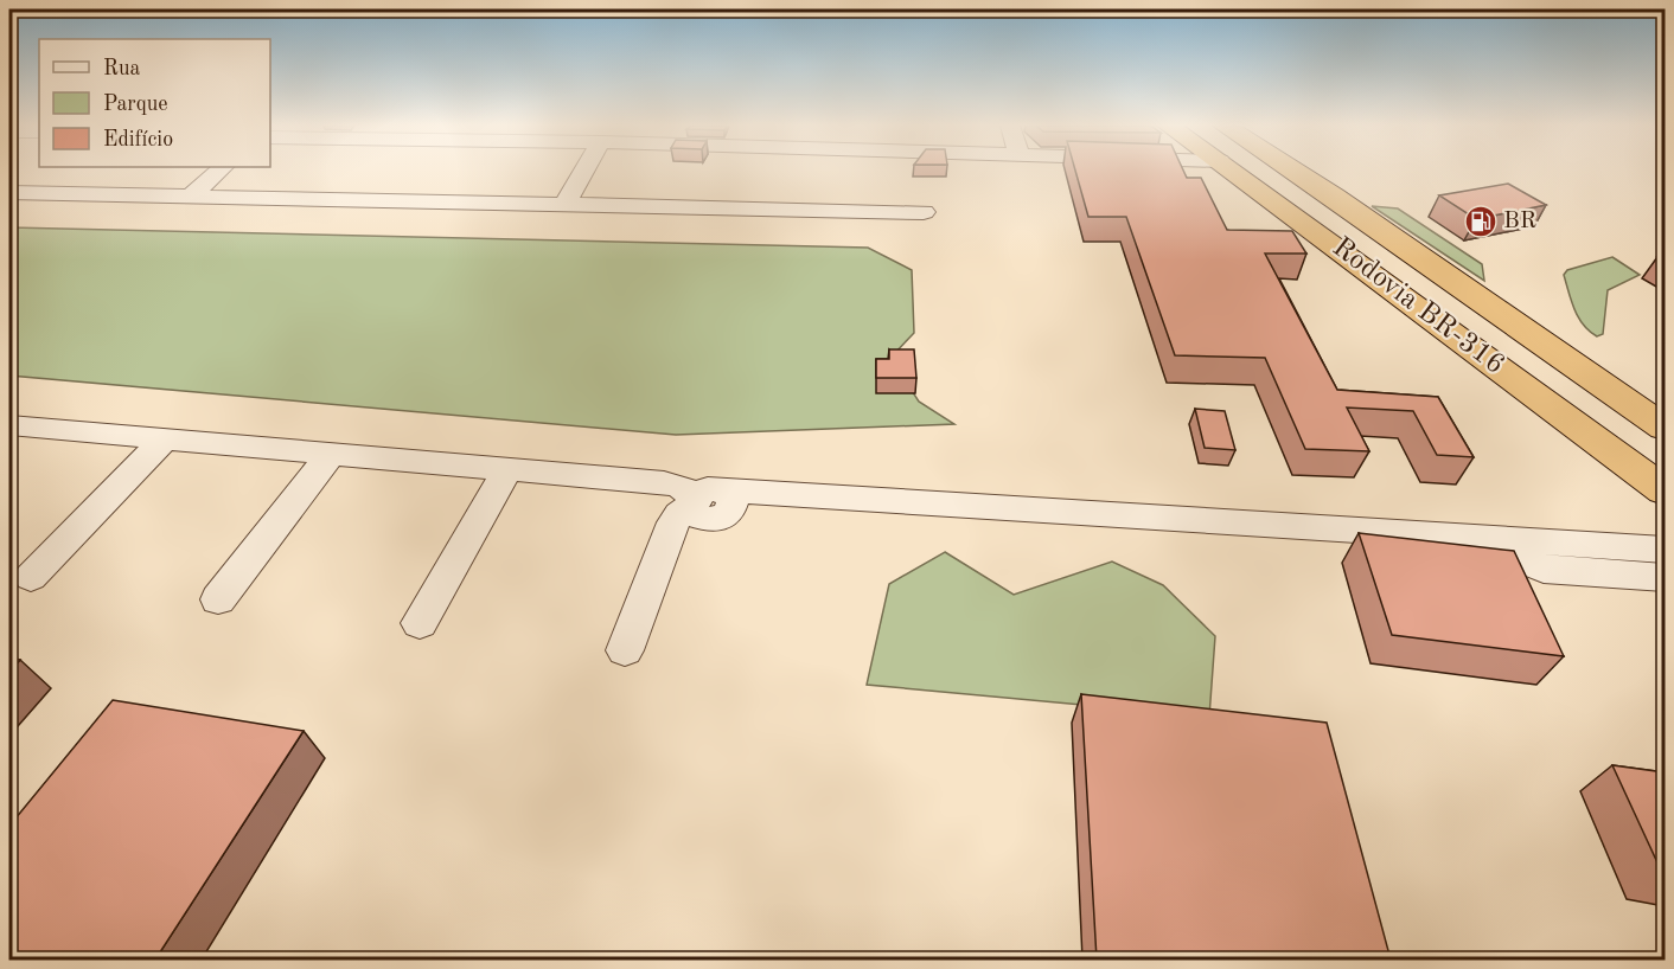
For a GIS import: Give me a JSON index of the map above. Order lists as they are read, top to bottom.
{
  "streets": {
    "highway": ["Rodovia BR-316"]
  },
  "places": {
    "fuel station": ["BR"]
  },
  "legend": ["Rua", "Parque", "Edifício"]
}
